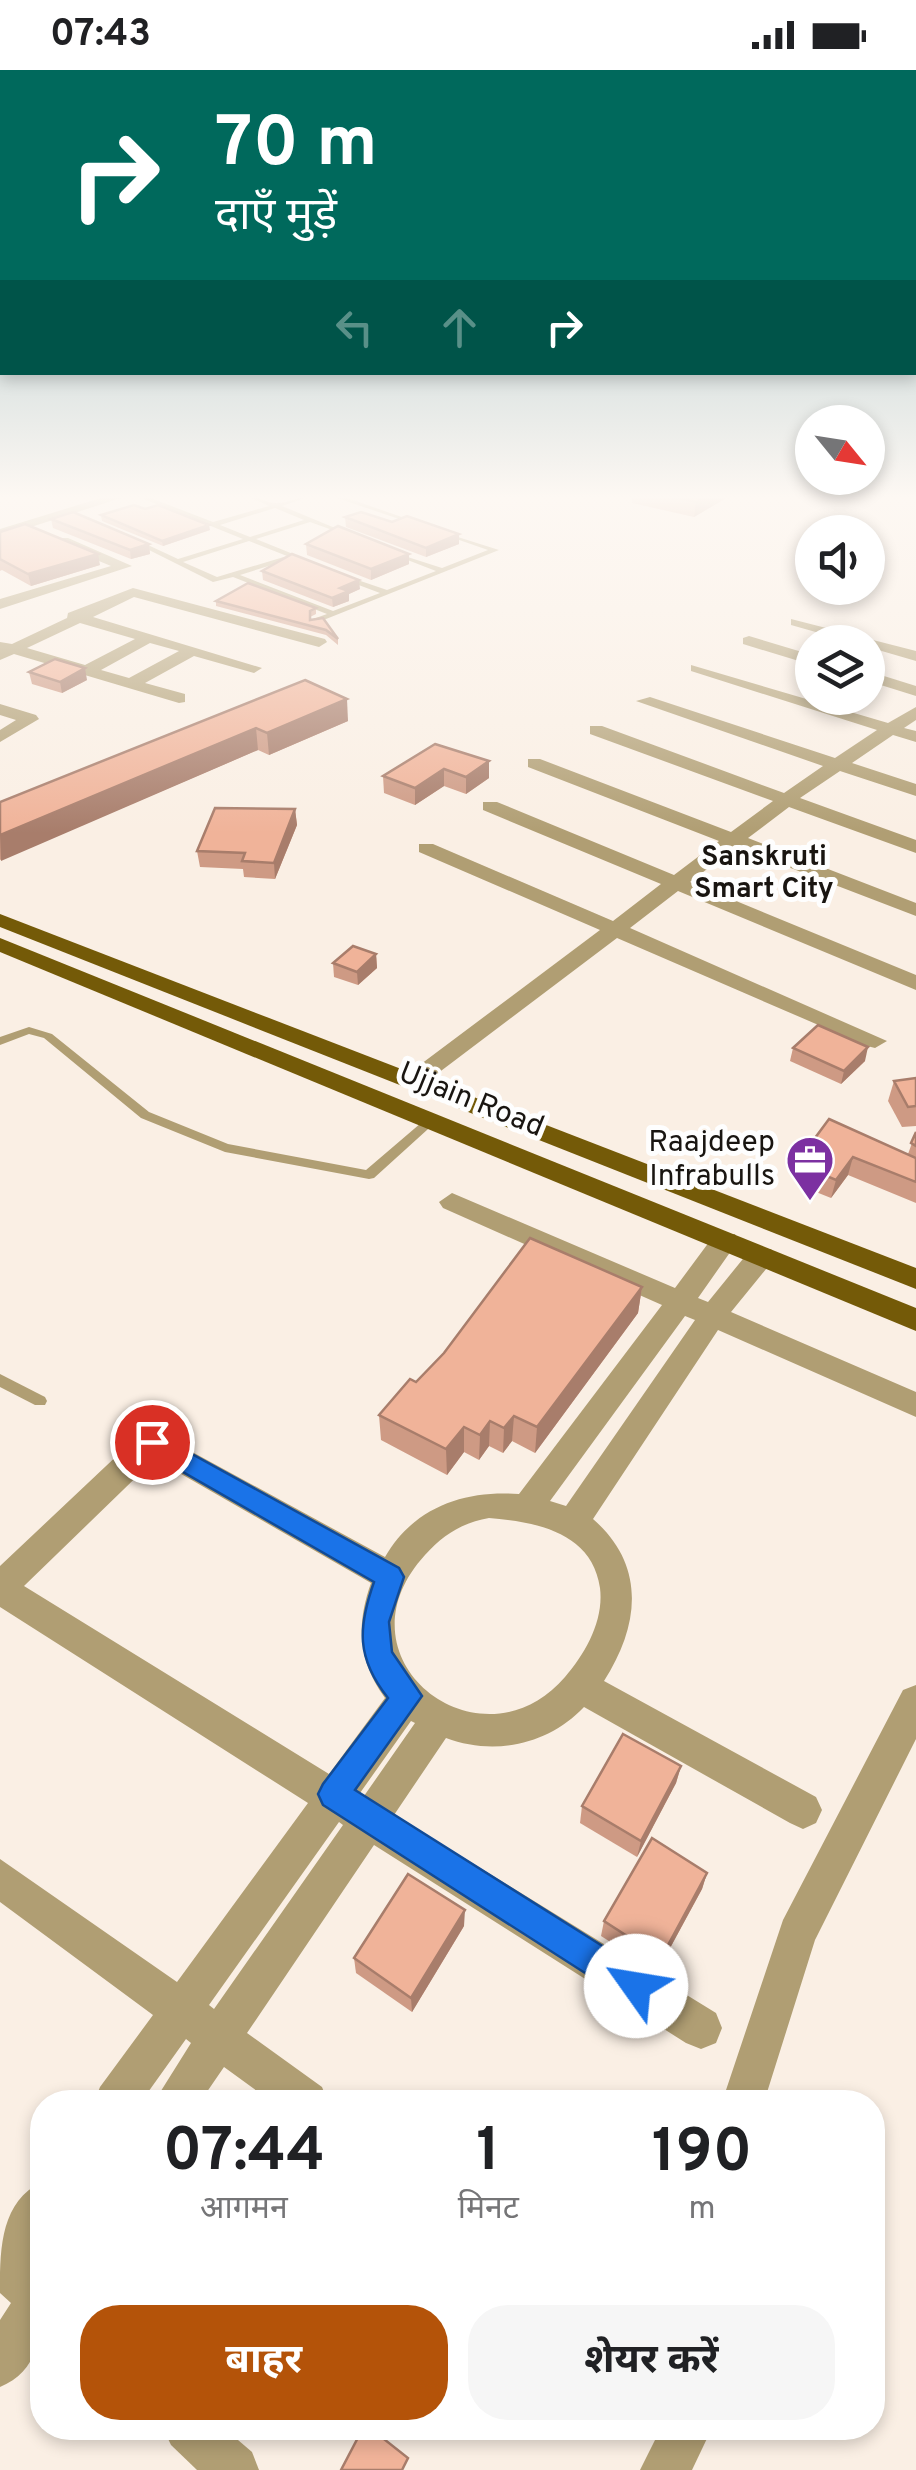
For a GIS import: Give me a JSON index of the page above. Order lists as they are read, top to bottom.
{
  "streets": {
    "main road": ["Ujjain Road"]
  },
  "districts": ["Sanskruti Smart City"],
  "places": {
    "office": ["Raajdeep Infrabulls"]
  },
  "north": "bottom right",
  "page": {
    "status": "07:43",
    "turn": ["70 m", "दाएँ मुड़ें"],
    "eta": [
      "07:44",
      "आगमन",
      "1",
      "मिनट",
      "190",
      "m"
    ],
    "buttons": ["बाहर", "शेयर करें"]
  }
}
